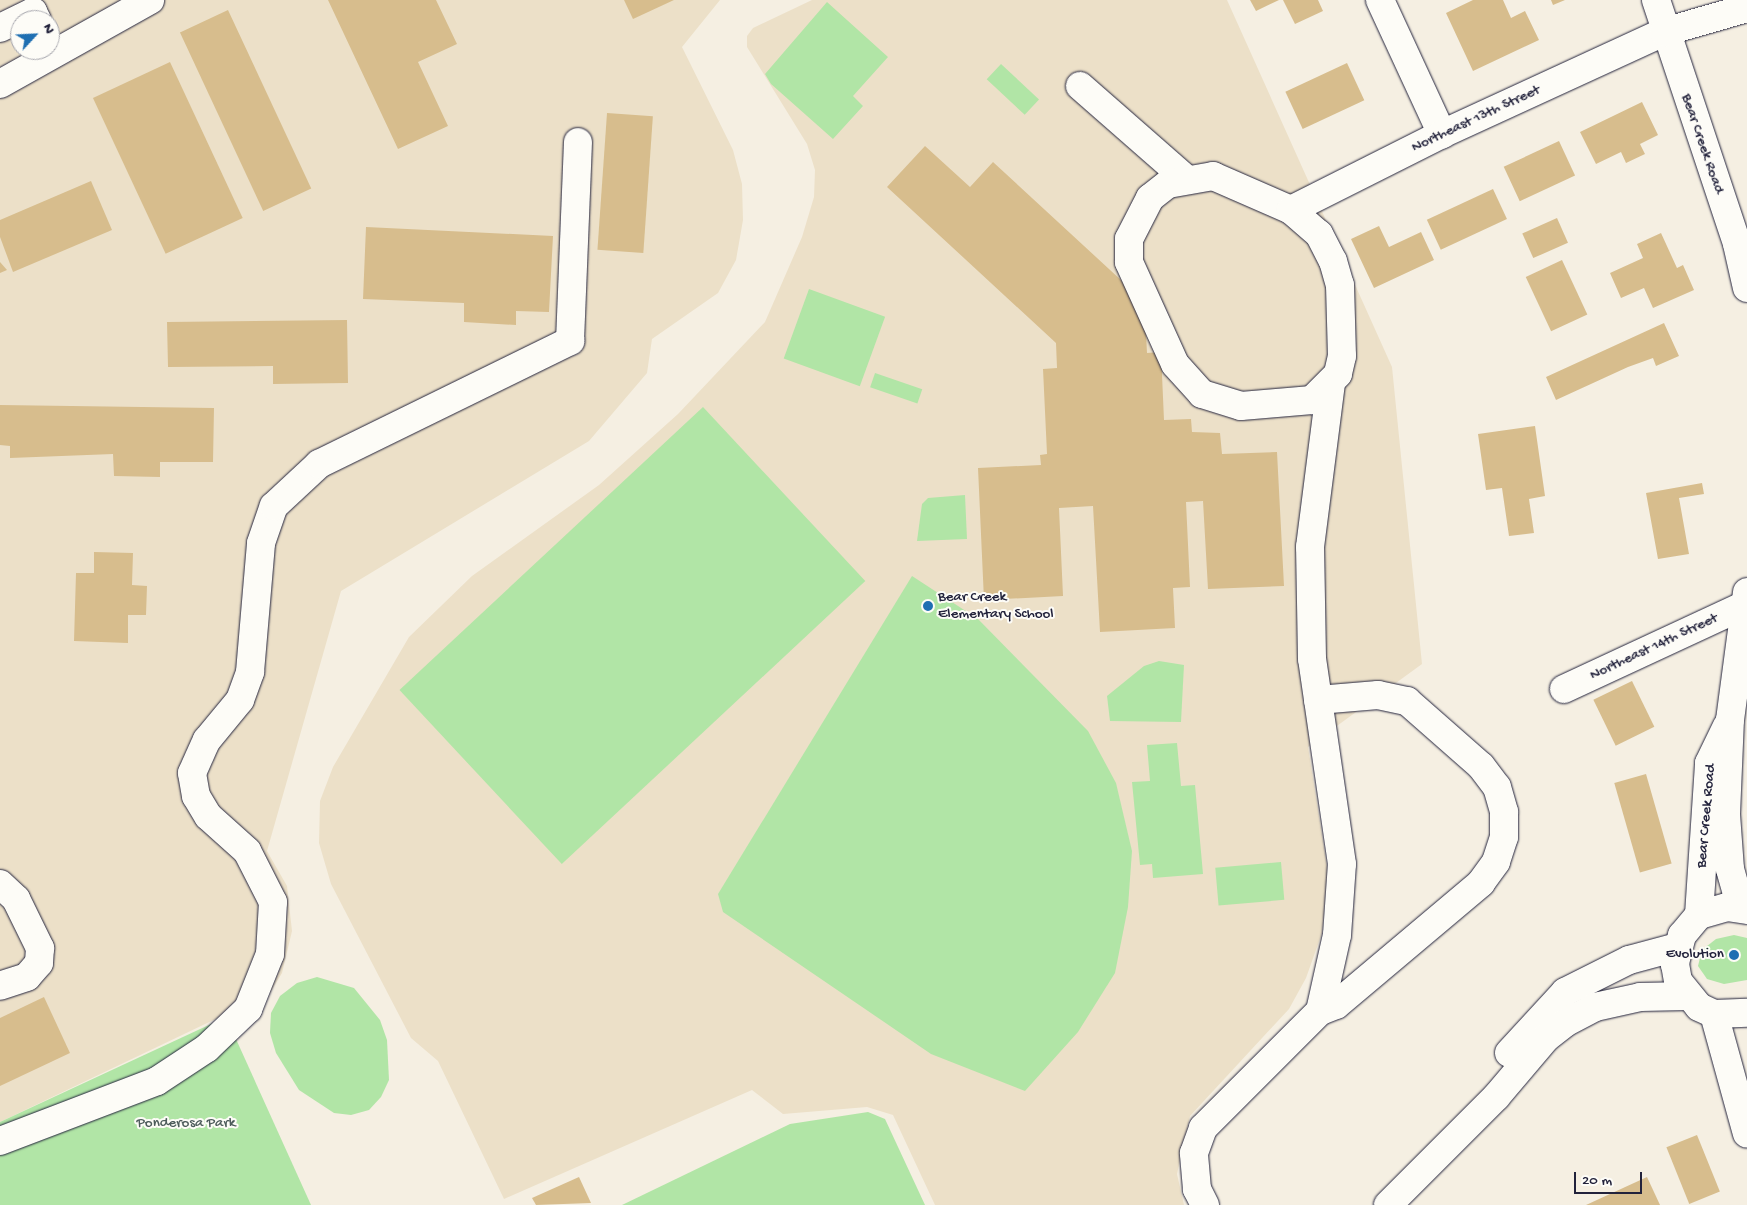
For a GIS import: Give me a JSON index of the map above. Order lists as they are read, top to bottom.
{
  "streets": {
    "street": ["Northeast 13th Street", "Bear Creek Road", "Northeast 14th Street"]
  },
  "crossings": [
    ["Northeast 13th Street", "Bear Creek Road"],
    ["Bear Creek Road", "Northeast 14th Street"]
  ],
  "parks": ["Ponderosa Park"],
  "places": ["Bear Creek Elementary School", "Evolution"],
  "scale_bar": "20 m",
  "north": "top right"
}
